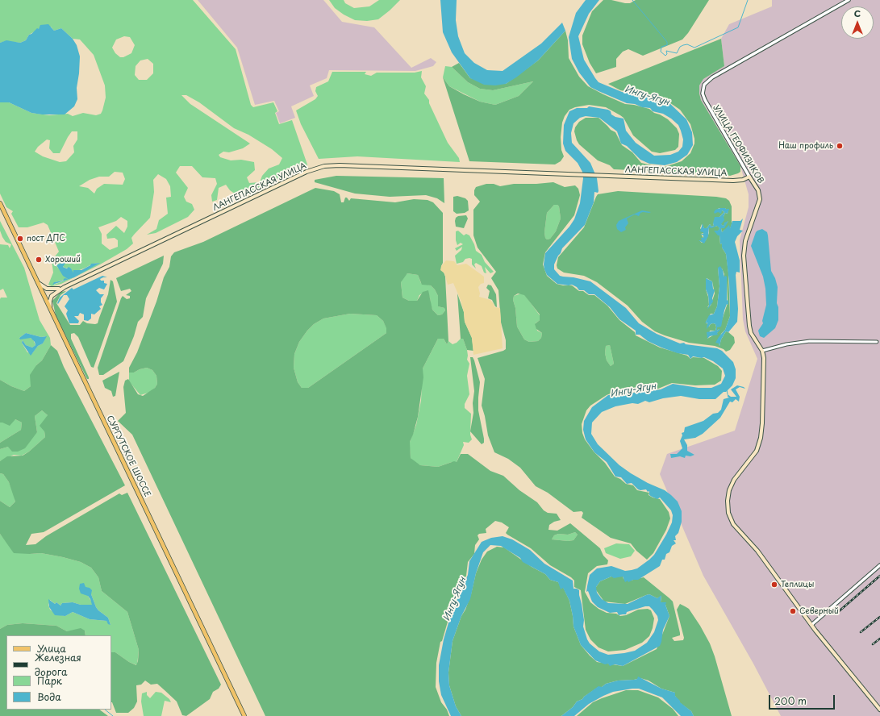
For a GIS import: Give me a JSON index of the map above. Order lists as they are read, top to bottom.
{
  "streets": {
    "main road": ["УЛИЦА ГЕОФИЗИКОВ", "ЛАНГЕПАССКАЯ УЛИЦА", "СУРГУТСКОЕ ШОССЕ"]
  },
  "crossings": [
    ["УЛИЦА ГЕОФИЗИКОВ", "ЛАНГЕПАССКАЯ УЛИЦА"]
  ],
  "water": ["Ингу-Ягун"],
  "places": [
    "Наш профиль",
    "пост ДПС",
    "Хороший",
    "Теплицы",
    "Северный"
  ],
  "legend": [
    "Улица",
    "Железная дорога",
    "Парк",
    "Вода"
  ],
  "scale_bar": "200 m",
  "north": "top"
}
